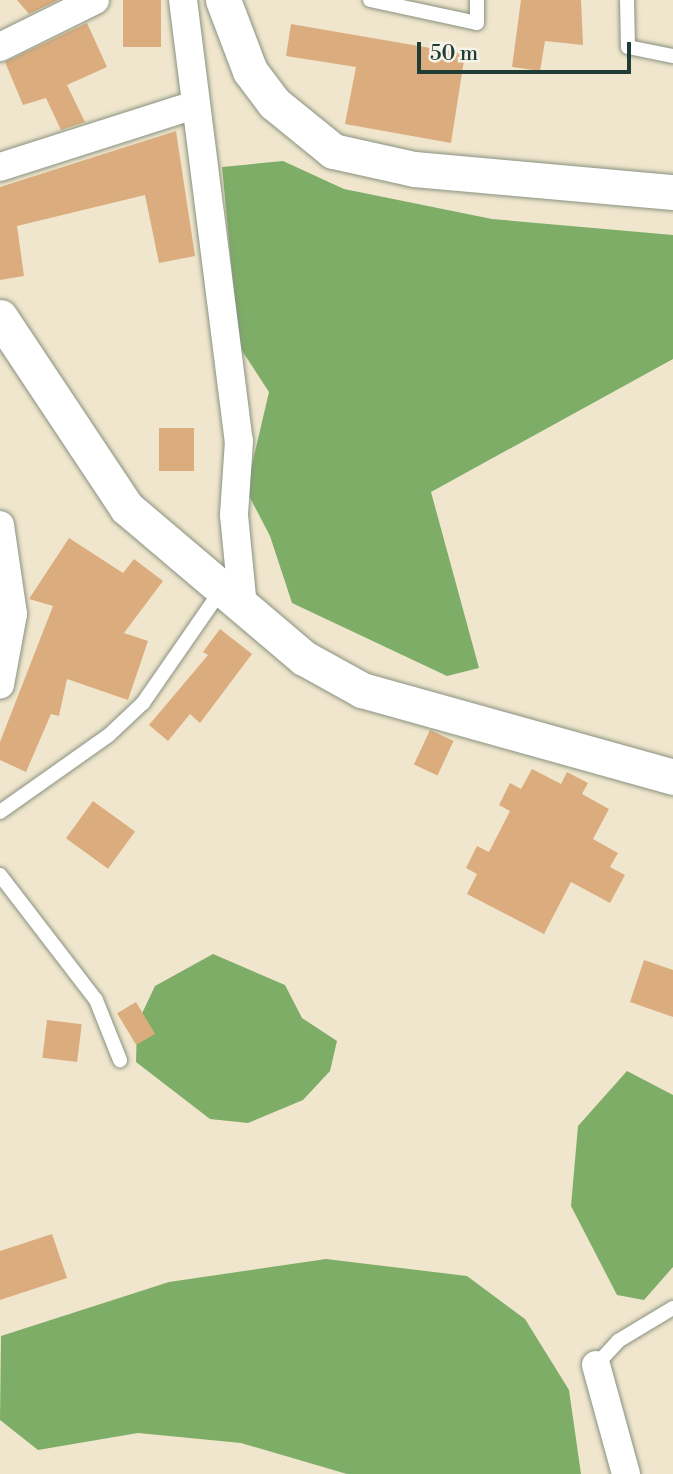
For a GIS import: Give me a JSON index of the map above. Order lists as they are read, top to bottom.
{
  "scale_bar": "50 m"
}
